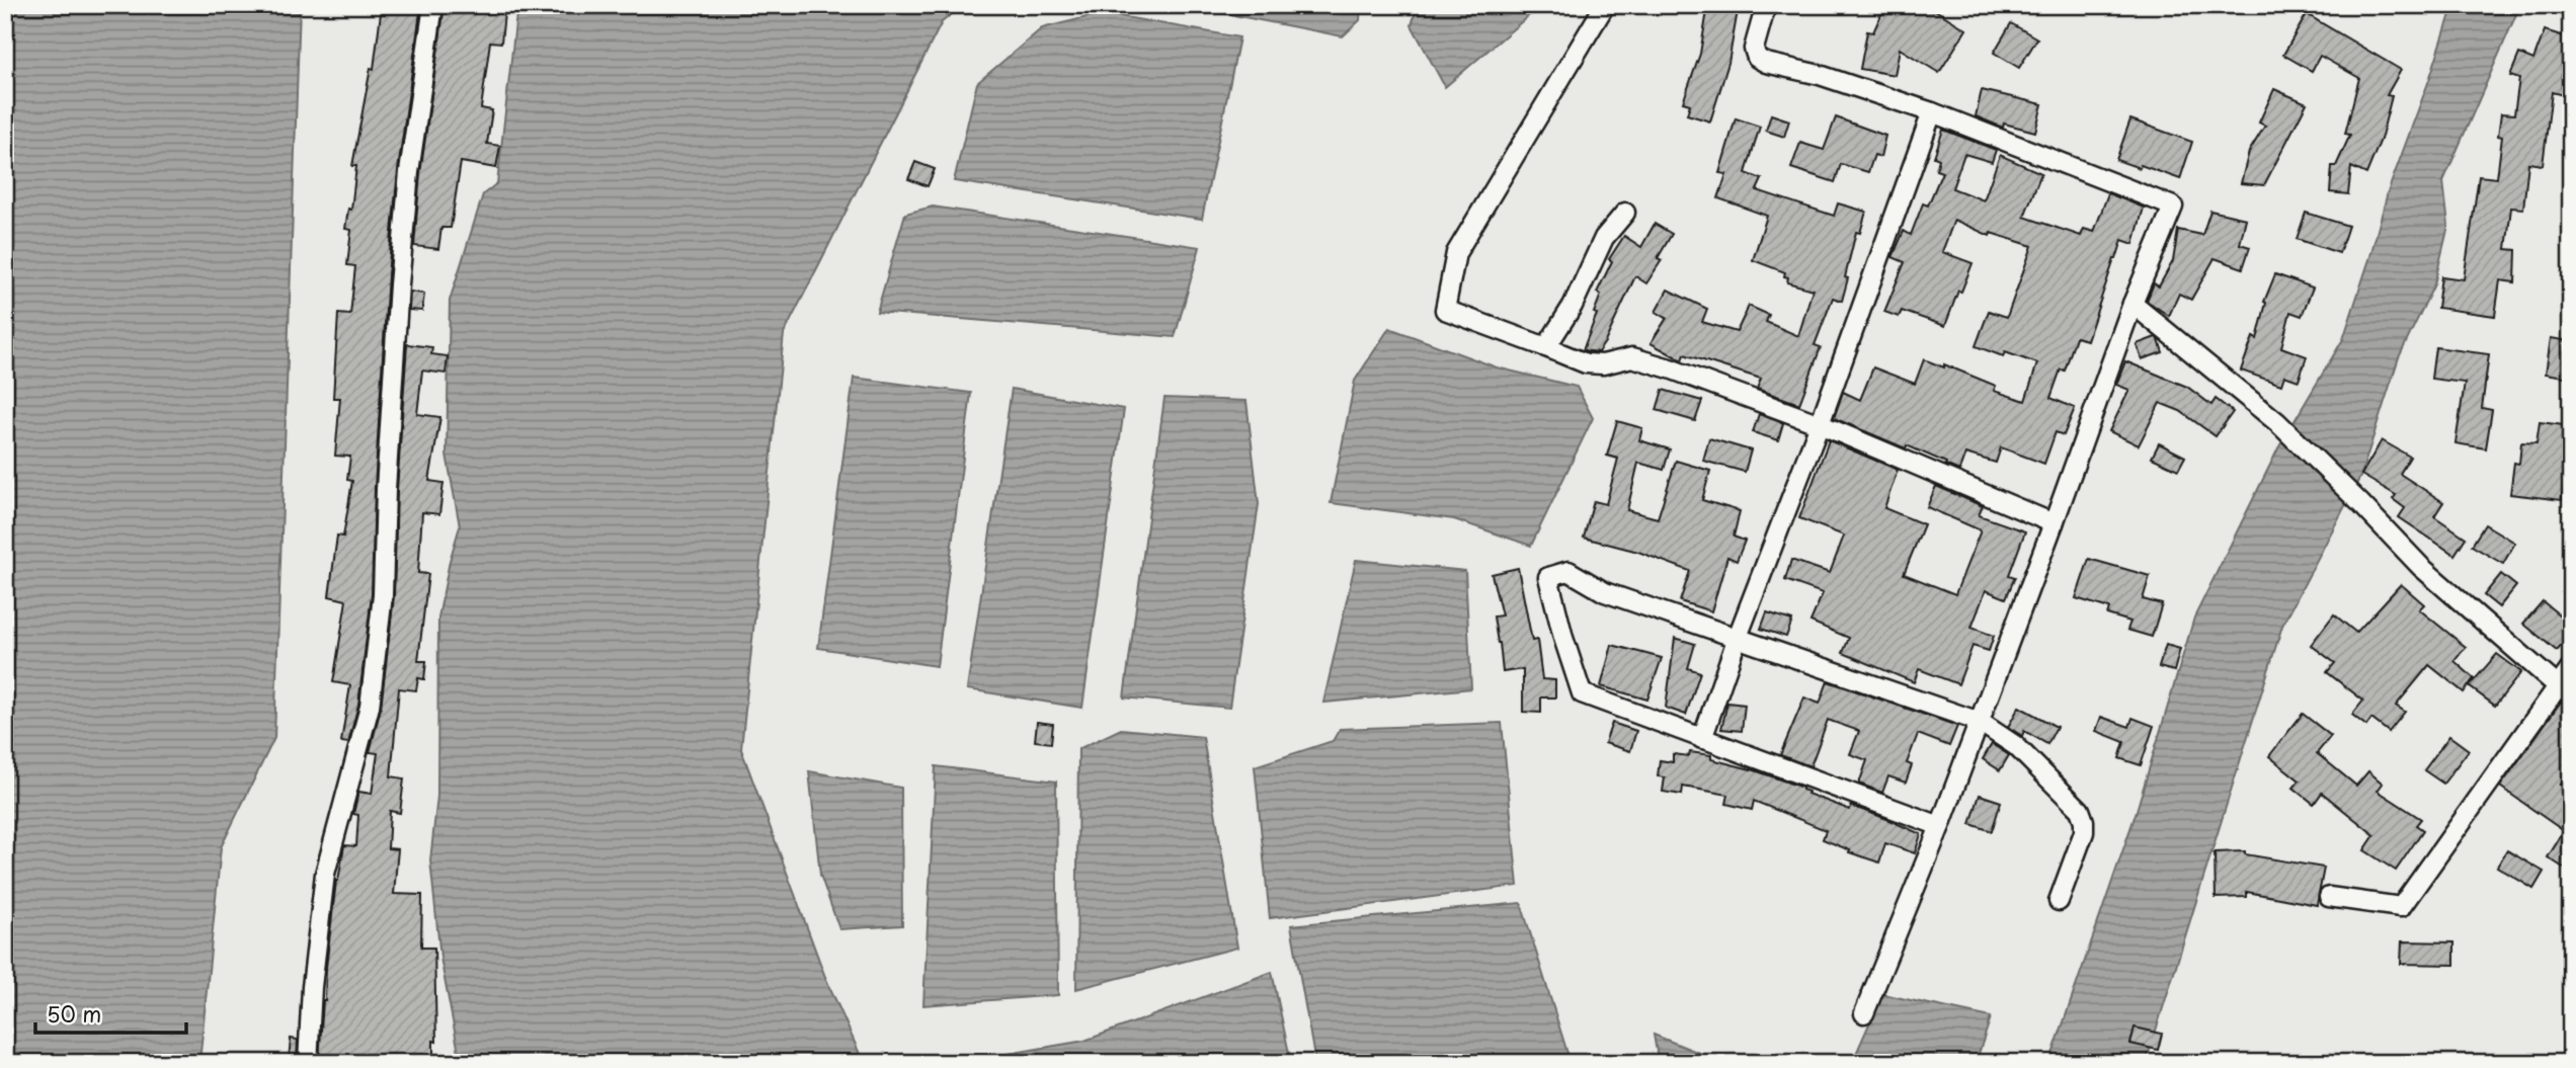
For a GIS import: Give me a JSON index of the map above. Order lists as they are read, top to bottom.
{
  "scale_bar": "50 m"
}
